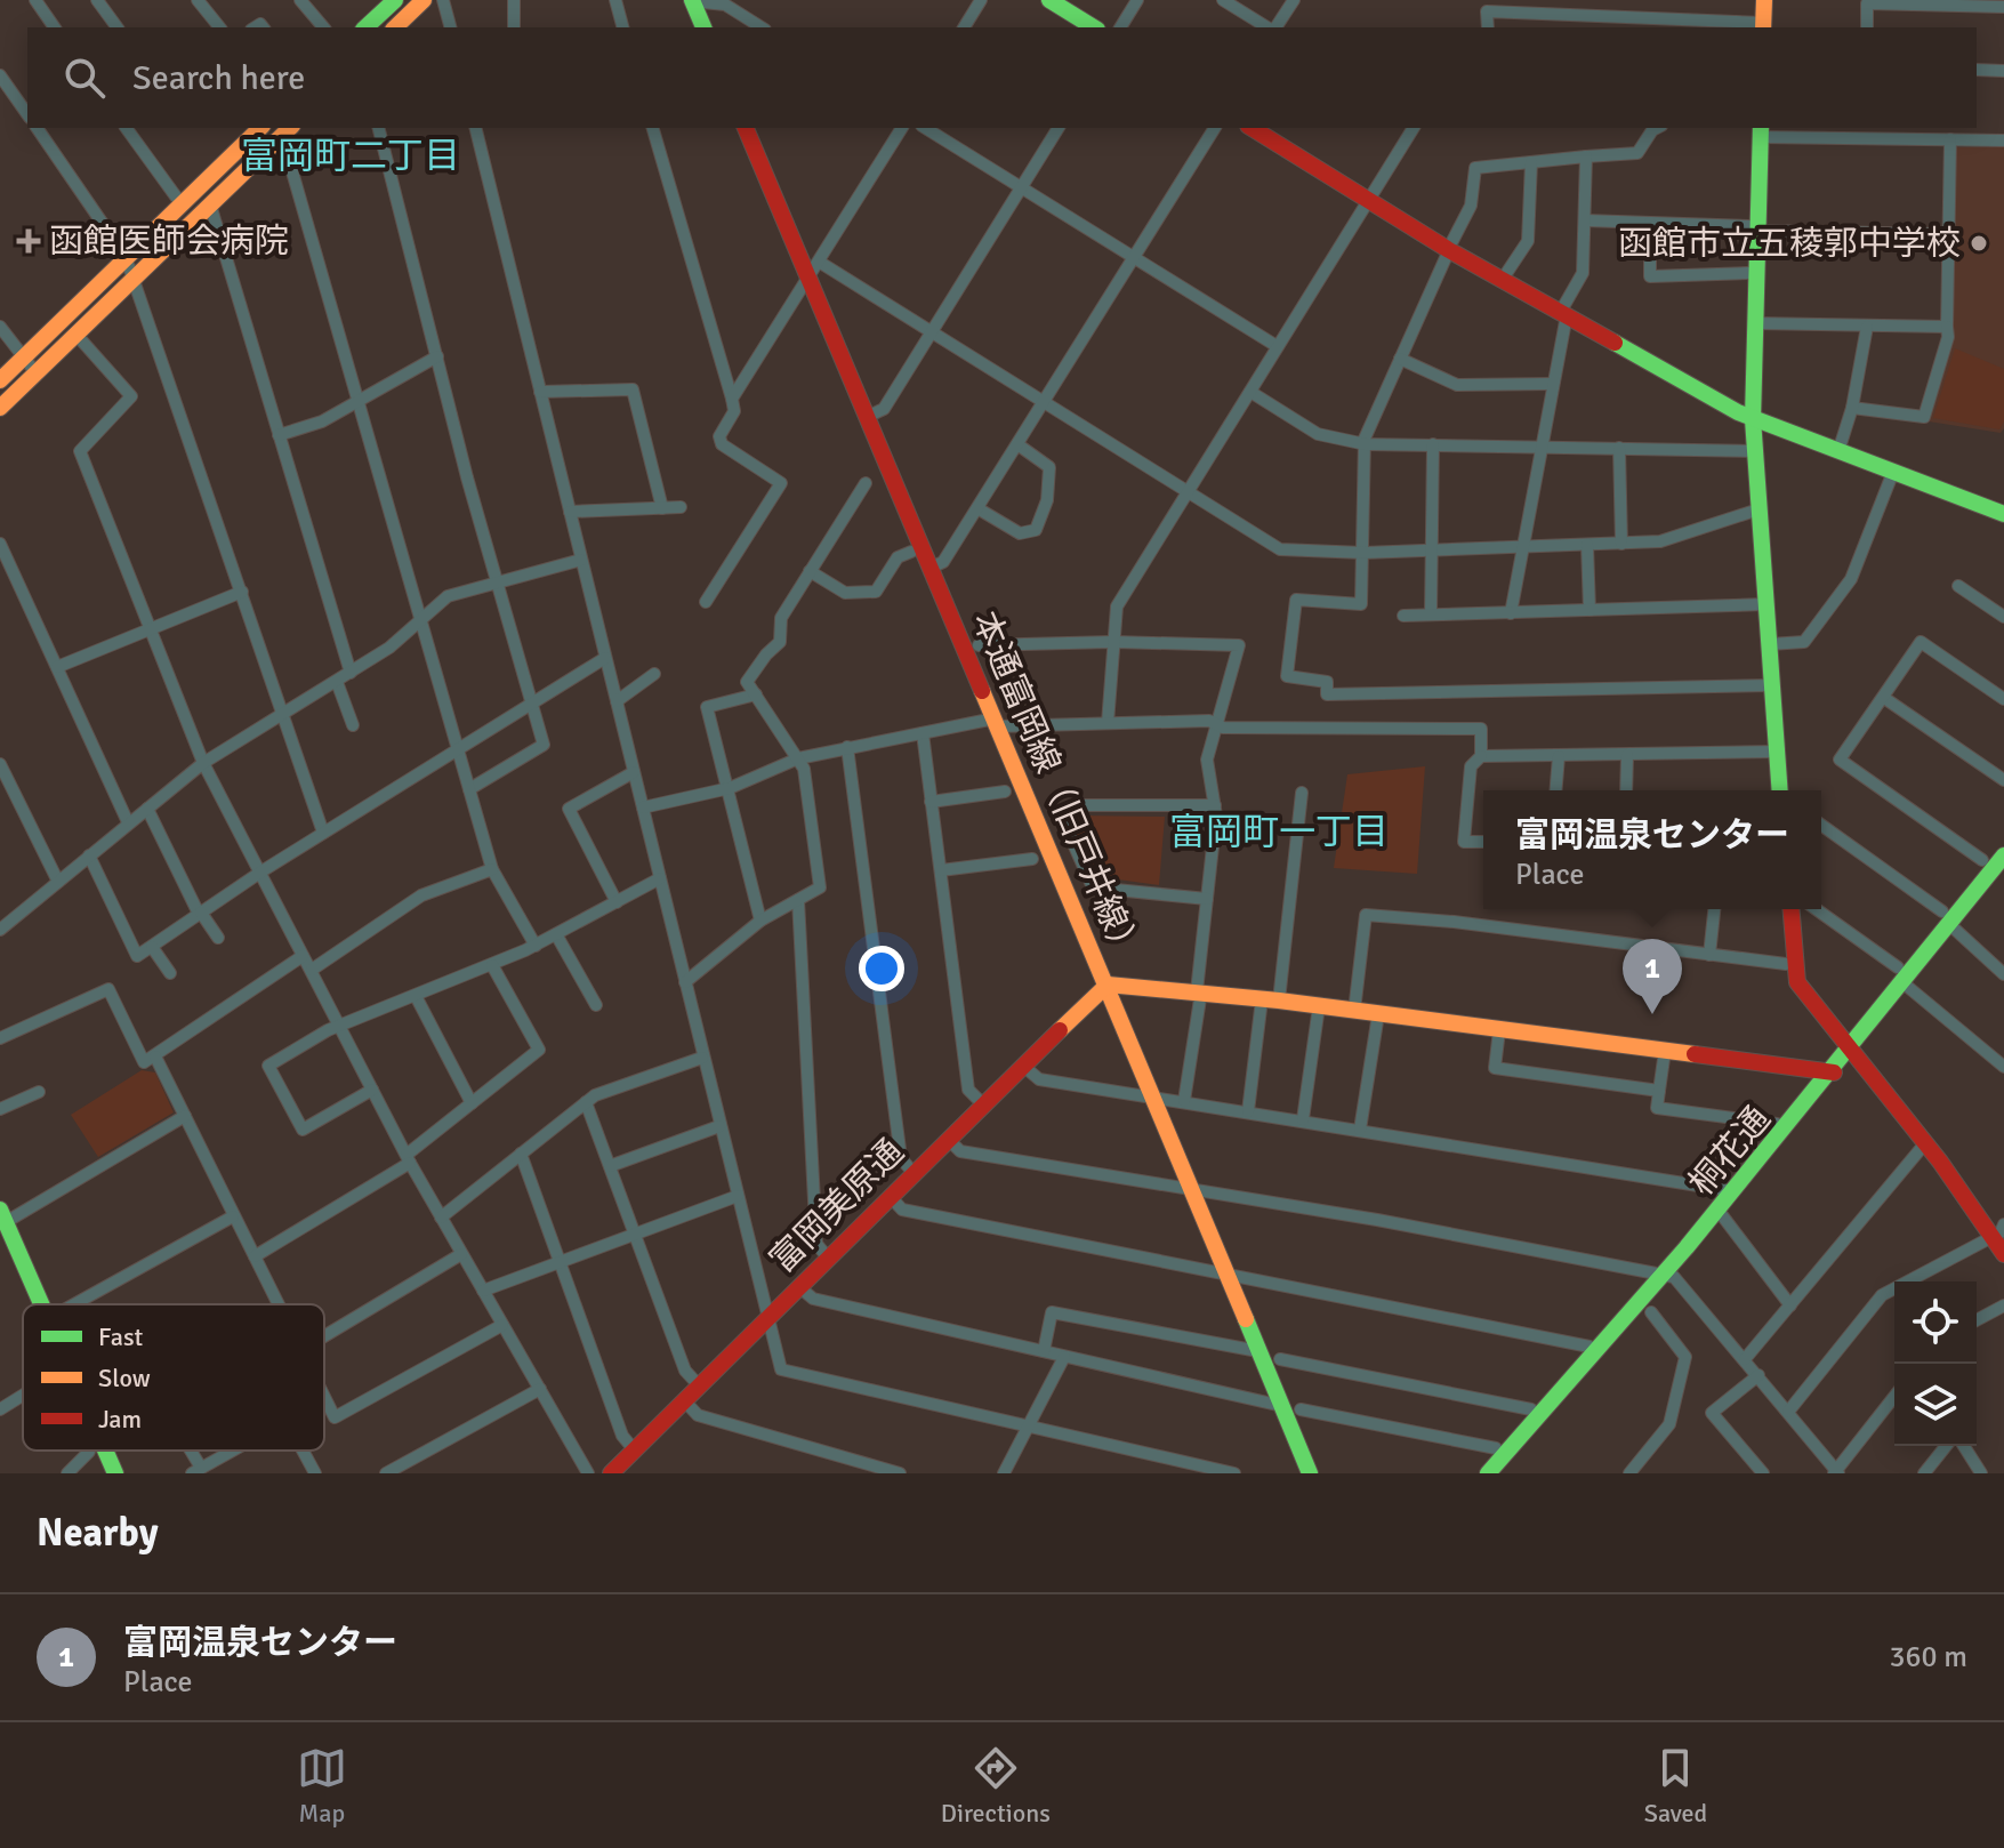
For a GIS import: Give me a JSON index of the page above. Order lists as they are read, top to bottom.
{
  "streets": {
    "street": ["本通富岡線（旧戸井線）", "桐花通", "富岡美原通"]
  },
  "crossings": [
    ["本通富岡線（旧戸井線）", "富岡美原通"]
  ],
  "districts": ["富岡町二丁目", "富岡町一丁目"],
  "places": {
    "health": ["函館医師会病院"],
    "other": ["函館市立五稜郭中学校"]
  },
  "legend": ["Fast", "Slow", "Jam"],
  "page": {
    "search": "Search here",
    "popup": ["富岡温泉センター", "Place"],
    "pins": "1",
    "heading": "Nearby",
    "list": [
      {
        "mark": "1",
        "name": "富岡温泉センター",
        "note": "Place",
        "value": "360 m"
      }
    ],
    "nav": ["Map", "Directions", "Saved"]
  }
}
